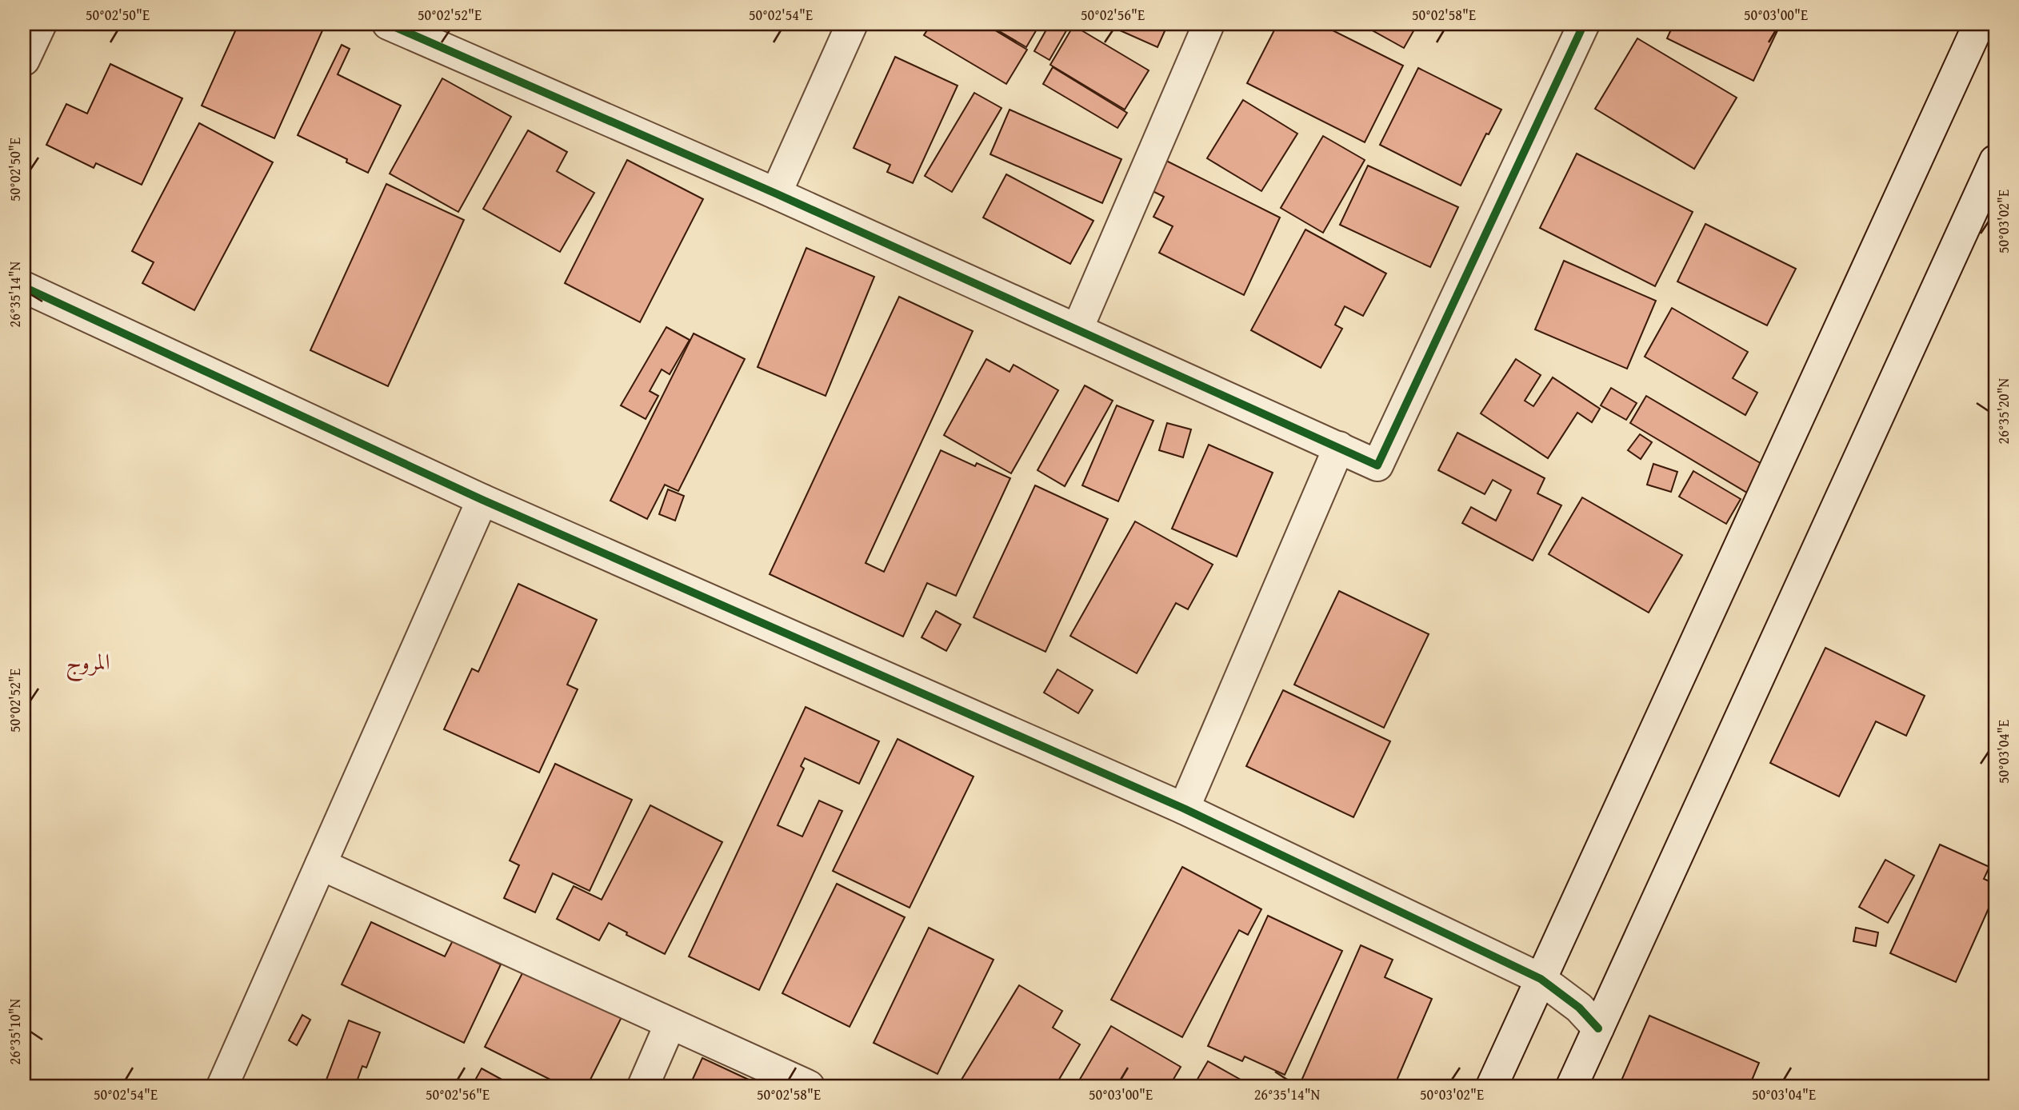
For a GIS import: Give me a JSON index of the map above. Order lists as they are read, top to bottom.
{
  "districts": ["المروج"],
  "coordinates": [
    "50°02'50\"E",
    "50°02'52\"E",
    "50°02'54\"E",
    "50°02'56\"E",
    "50°02'58\"E",
    "50°03'00\"E",
    "50°03'02\"E",
    "26°35'14\"N",
    "26°35'20\"N",
    "50°03'04\"E",
    "26°35'10\"N"
  ]
}
